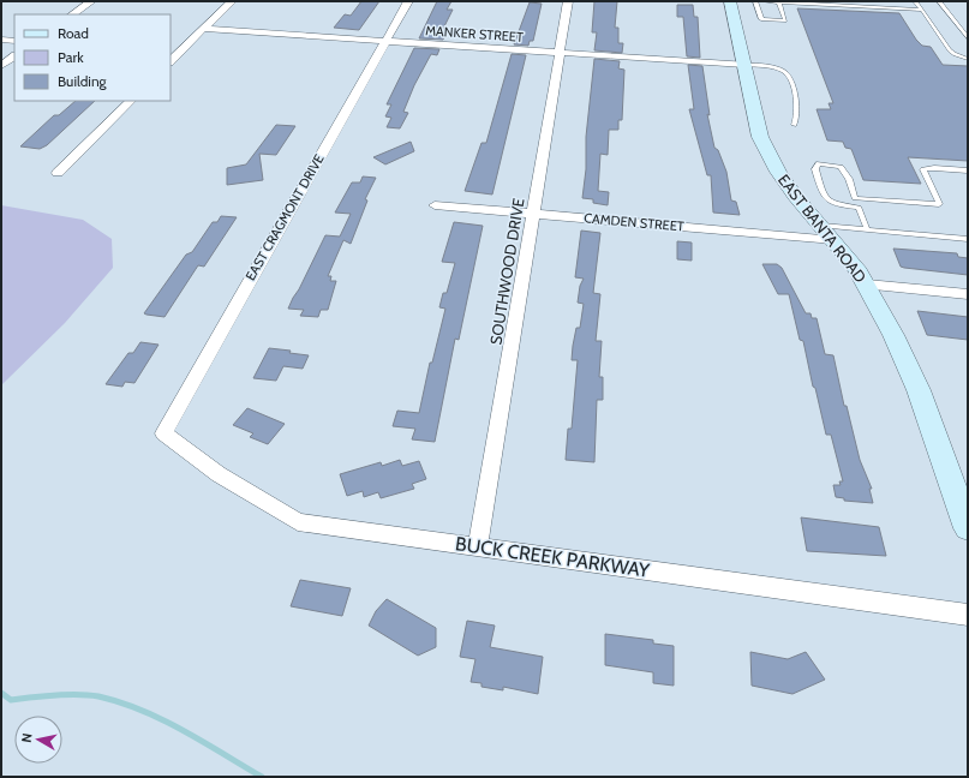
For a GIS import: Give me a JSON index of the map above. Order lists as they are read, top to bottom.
{
  "streets": {
    "street": [
      "MANKER STREET",
      "EAST CRAGMONT DRIVE",
      "CAMDEN STREET",
      "EAST BANTA ROAD",
      "SOUTHWOOD DRIVE",
      "BUCK CREEK PARKWAY"
    ]
  },
  "crossings": [
    ["MANKER STREET", "EAST CRAGMONT DRIVE"],
    ["MANKER STREET", "EAST BANTA ROAD"],
    ["MANKER STREET", "SOUTHWOOD DRIVE"],
    ["EAST CRAGMONT DRIVE", "BUCK CREEK PARKWAY"],
    ["CAMDEN STREET", "EAST BANTA ROAD"],
    ["CAMDEN STREET", "SOUTHWOOD DRIVE"],
    ["SOUTHWOOD DRIVE", "BUCK CREEK PARKWAY"]
  ],
  "legend": ["Road", "Park", "Building"],
  "north": "left"
}
